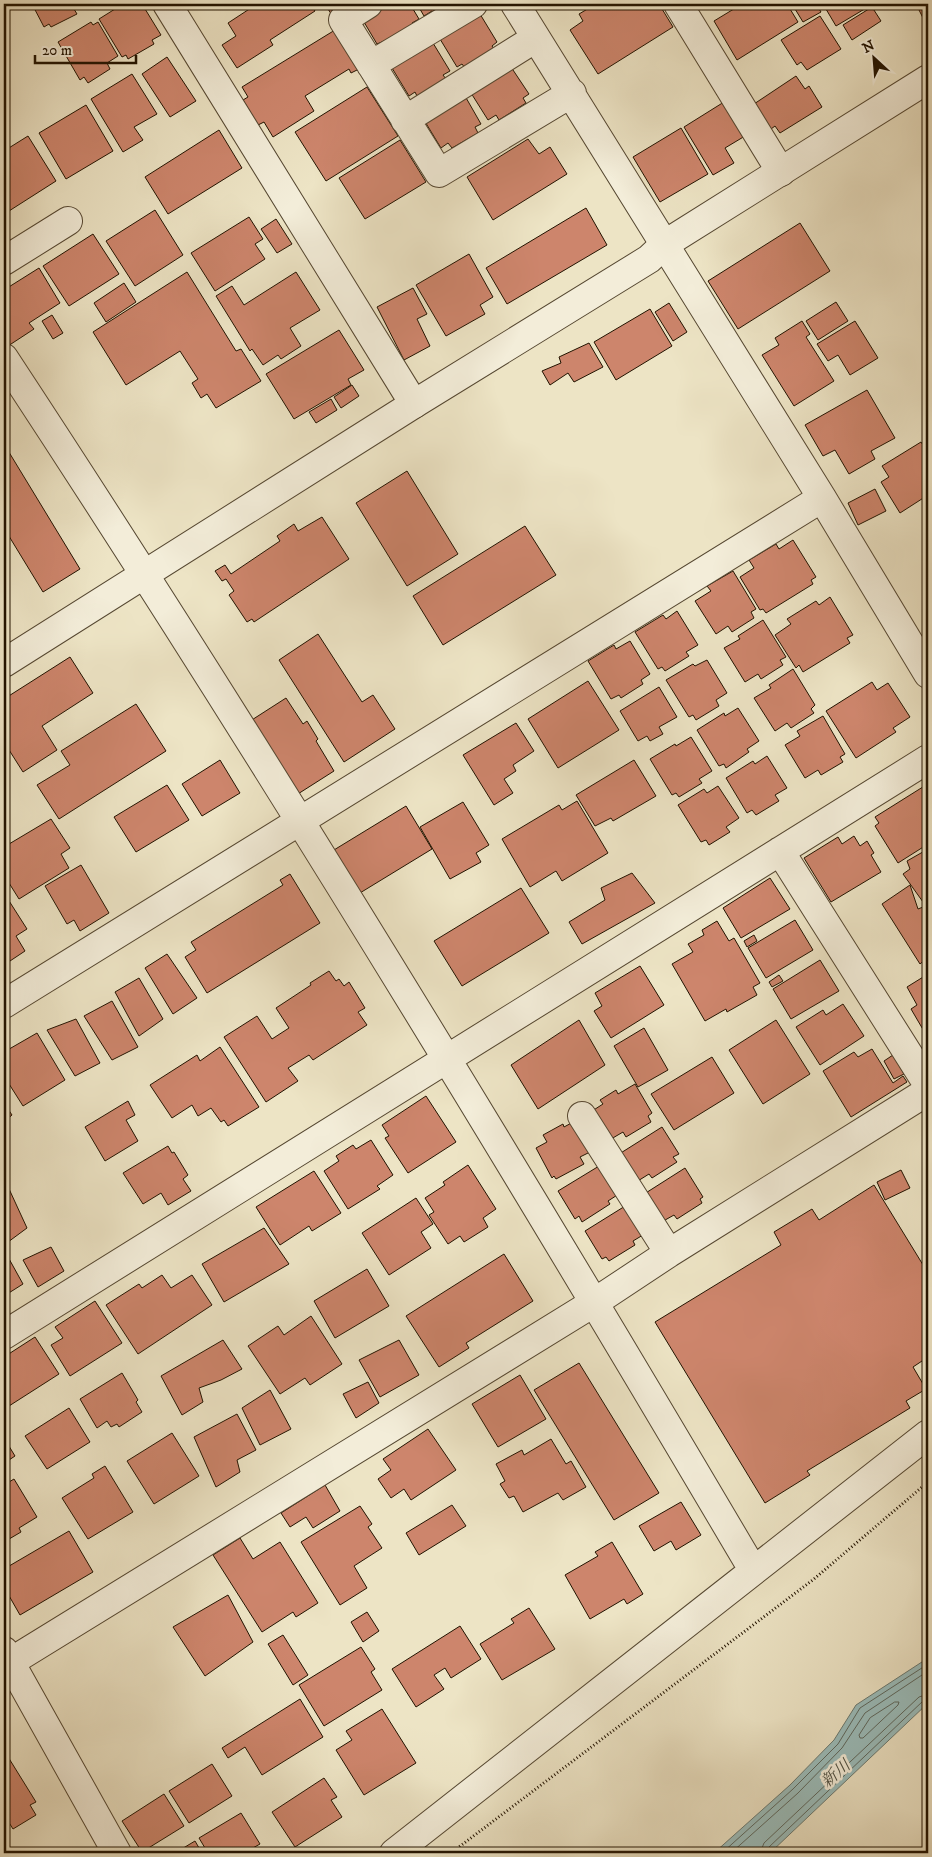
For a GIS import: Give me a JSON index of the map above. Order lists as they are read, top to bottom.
{
  "water": ["新川"],
  "scale_bar": "20 m",
  "north": "top left"
}
